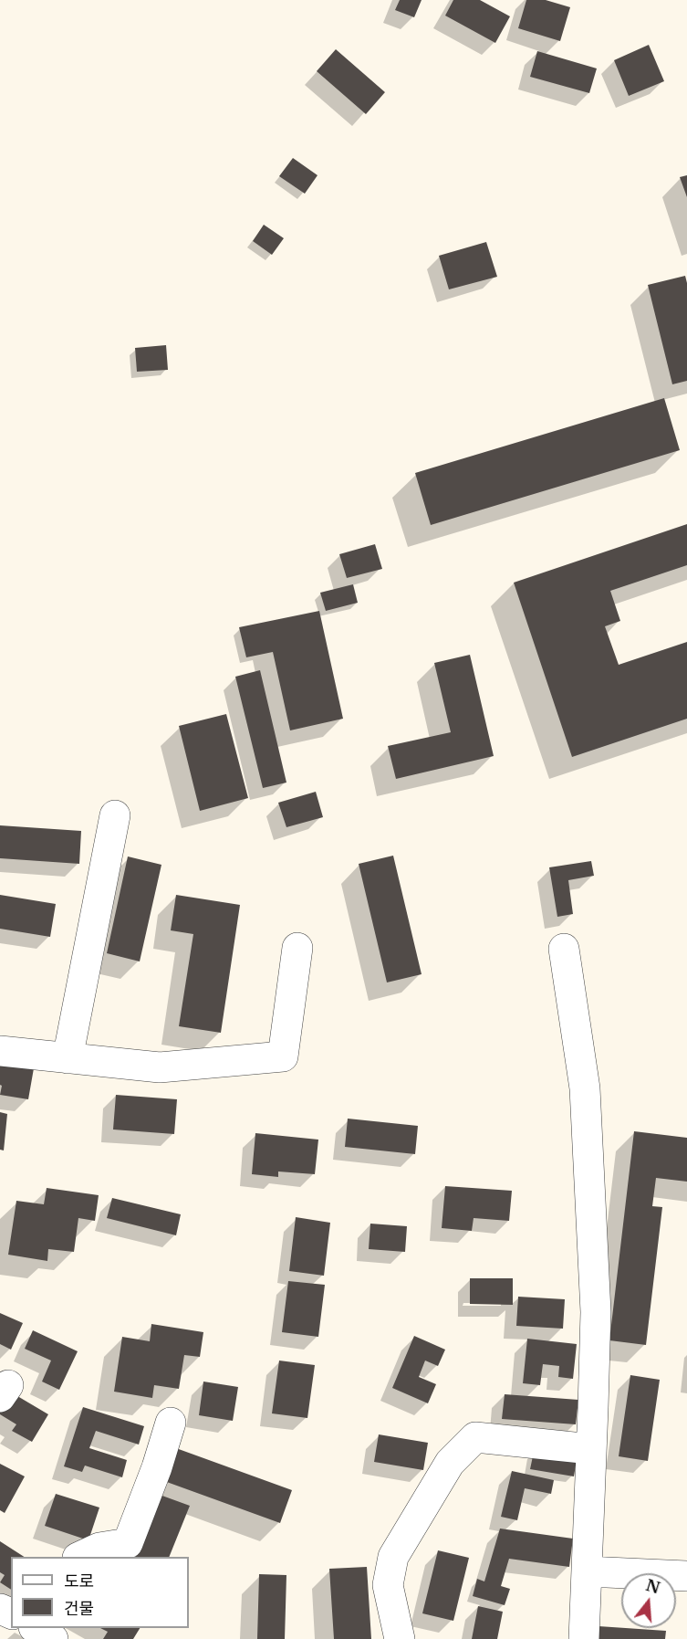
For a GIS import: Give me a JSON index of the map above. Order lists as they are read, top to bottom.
{
  "legend": ["도로", "건물"],
  "north": "top"
}
